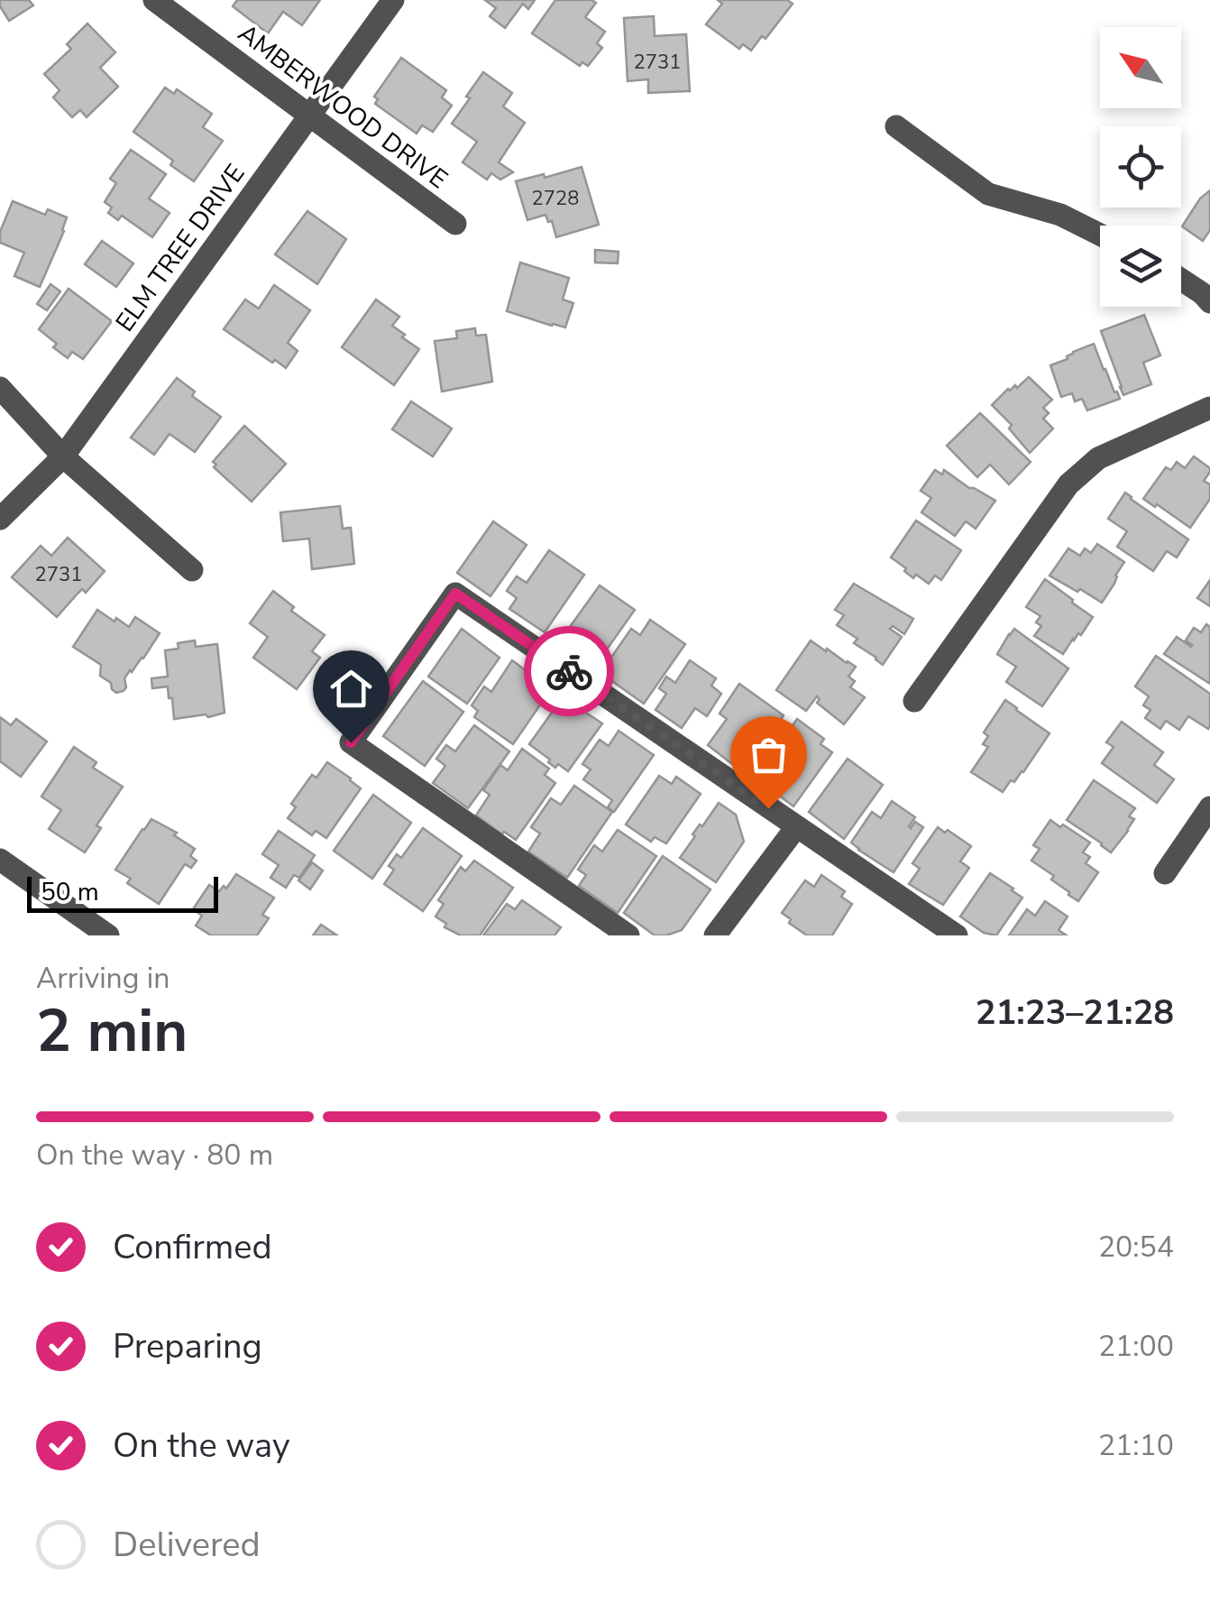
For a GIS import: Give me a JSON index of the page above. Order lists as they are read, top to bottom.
{
  "streets": {
    "street": ["AMBERWOOD DRIVE", "ELM TREE DRIVE"]
  },
  "crossings": [
    ["AMBERWOOD DRIVE", "ELM TREE DRIVE"]
  ],
  "house_numbers": ["2731", "2728", "2731"],
  "scale_bar": "50 m",
  "north": "top left",
  "page": {
    "scale": "50 m",
    "heading": ["2 min", "Arriving in", "21:23–21:28"],
    "bar": "On the way · 80 m",
    "list": [
      ["Confirmed", "20:54"],
      ["Preparing", "21:00"],
      ["On the way", "21:10"],
      "Delivered"
    ]
  }
}
